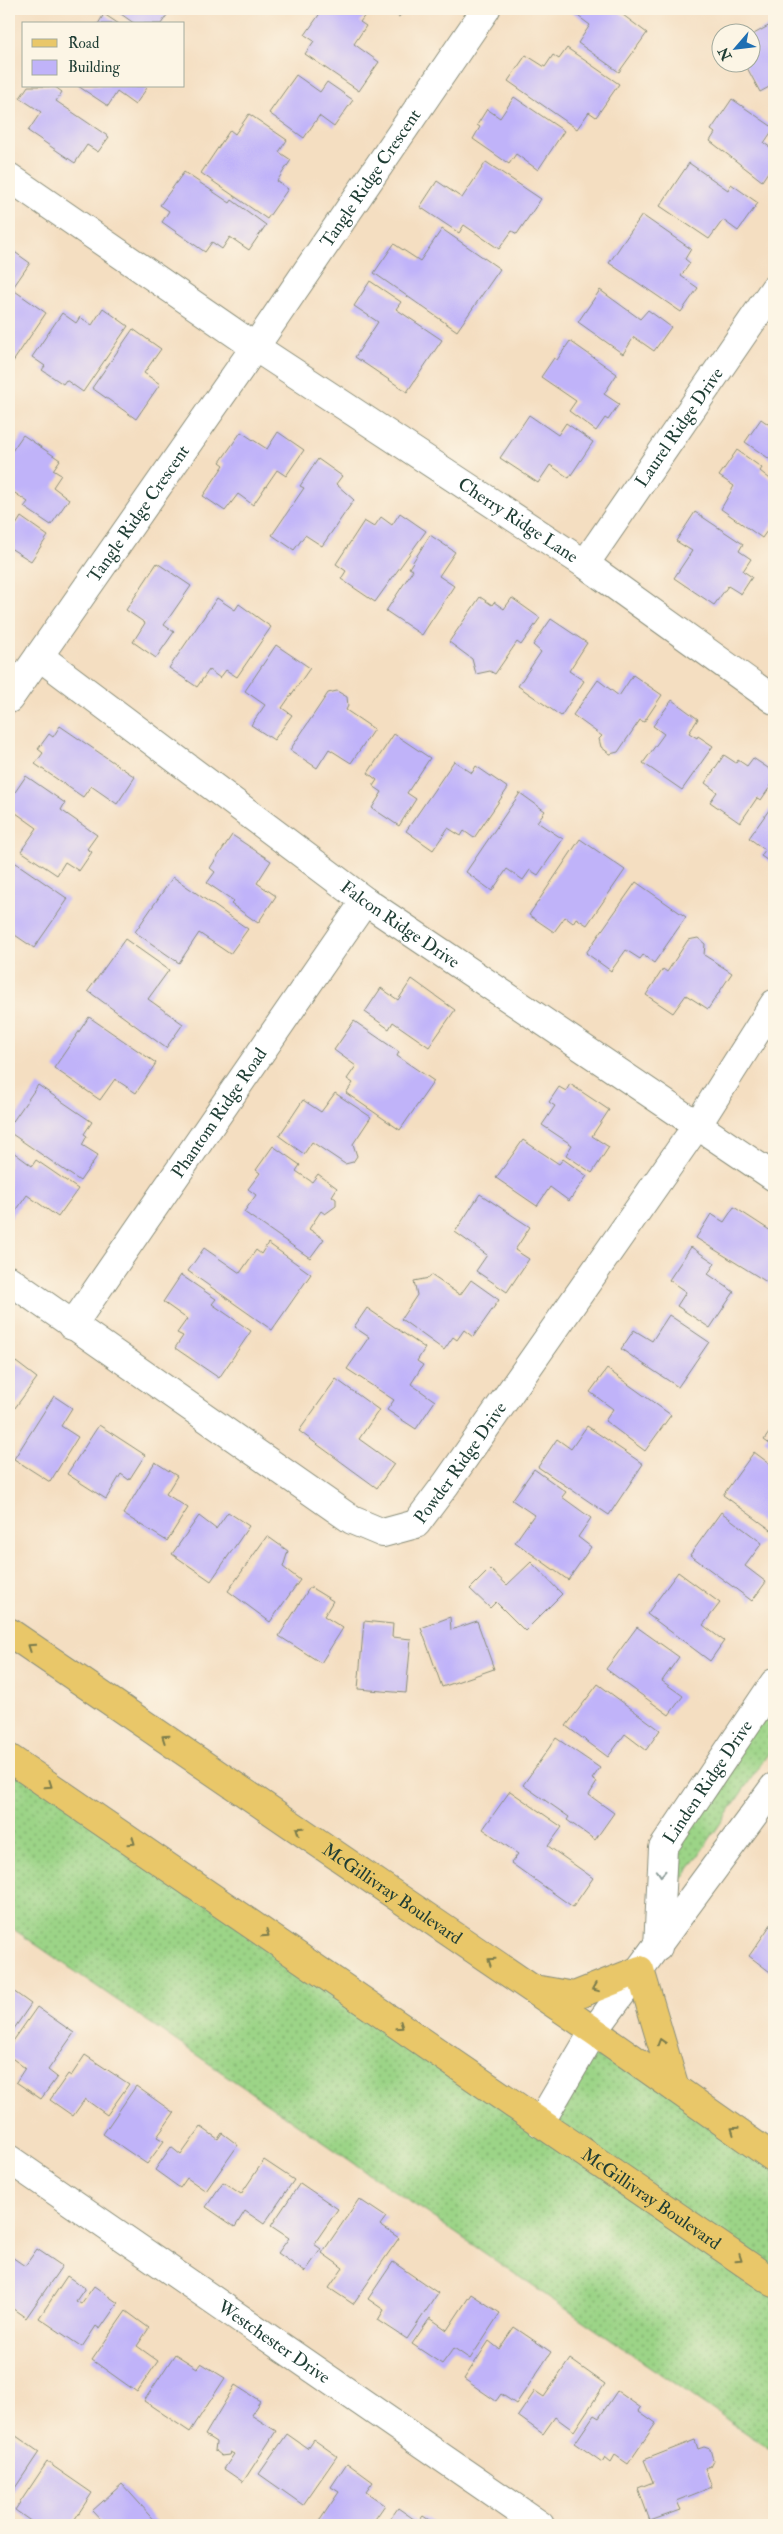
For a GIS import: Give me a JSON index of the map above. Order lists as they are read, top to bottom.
{
  "streets": {
    "main road": ["McGillivray Boulevard"],
    "street": [
      "Tangle Ridge Crescent",
      "Laurel Ridge Drive",
      "Cherry Ridge Lane",
      "Falcon Ridge Drive",
      "Phantom Ridge Road",
      "Powder Ridge Drive",
      "Linden Ridge Drive",
      "Westchester Drive"
    ]
  },
  "crossings": [
    ["Tangle Ridge Crescent", "Cherry Ridge Lane"],
    ["Tangle Ridge Crescent", "Falcon Ridge Drive"],
    ["Laurel Ridge Drive", "Cherry Ridge Lane"],
    ["Falcon Ridge Drive", "Phantom Ridge Road"],
    ["Falcon Ridge Drive", "Powder Ridge Drive"],
    ["Phantom Ridge Road", "Powder Ridge Drive"]
  ],
  "legend": ["Road", "Building"],
  "north": "bottom left"
}
